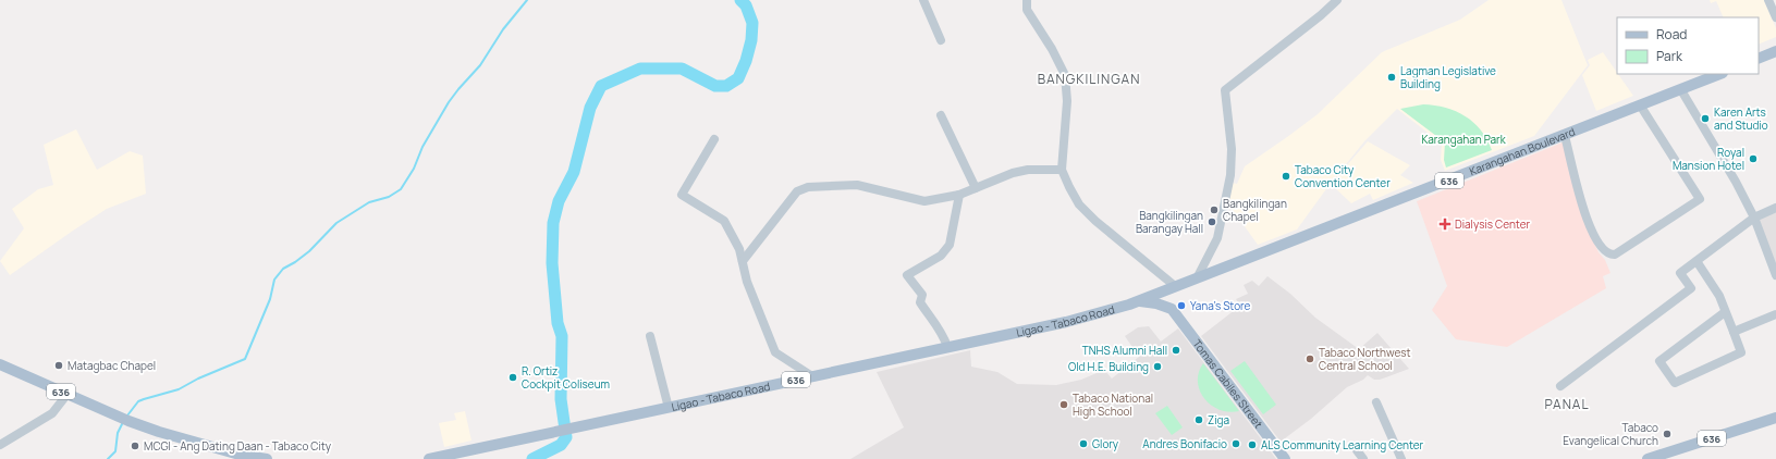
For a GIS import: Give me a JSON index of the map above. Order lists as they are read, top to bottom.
{
  "streets": {
    "main road": [
      "Karangahan Boulevard",
      "636",
      "Ligao - Tabaco Road",
      "Tomas Cabiles Street"
    ]
  },
  "crossings": [
    ["Karangahan Boulevard", "Ligao - Tabaco Road"],
    ["Ligao - Tabaco Road", "Tomas Cabiles Street"]
  ],
  "districts": ["BANGKILINGAN", "PANAL"],
  "parks": ["Karangahan Park"],
  "places": {
    "other": [
      "Lagman Legislative Building",
      "Karen Arts and Studio",
      "Royal Mansion Hotel",
      "Tabaco City Convention Center",
      "Bangkilingan Chapel",
      "Bangkilingan Barangay Hall",
      "Yana's Store",
      "TNHS Alumni Hall",
      "Tabaco Northwest Central School",
      "Matagbac Chapel",
      "Old H.E. Building",
      "R. Ortiz Cockpit Coliseum",
      "Tabaco National High School",
      "Ziga",
      "Tabaco Evangelical Church",
      "Glory",
      "Andres Bonifacio",
      "ALS Community Learning Center",
      "MCGI - Ang Dating Daan - Tabaco City"
    ],
    "health": ["Dialysis Center"]
  },
  "legend": ["Road", "Park"]
}
